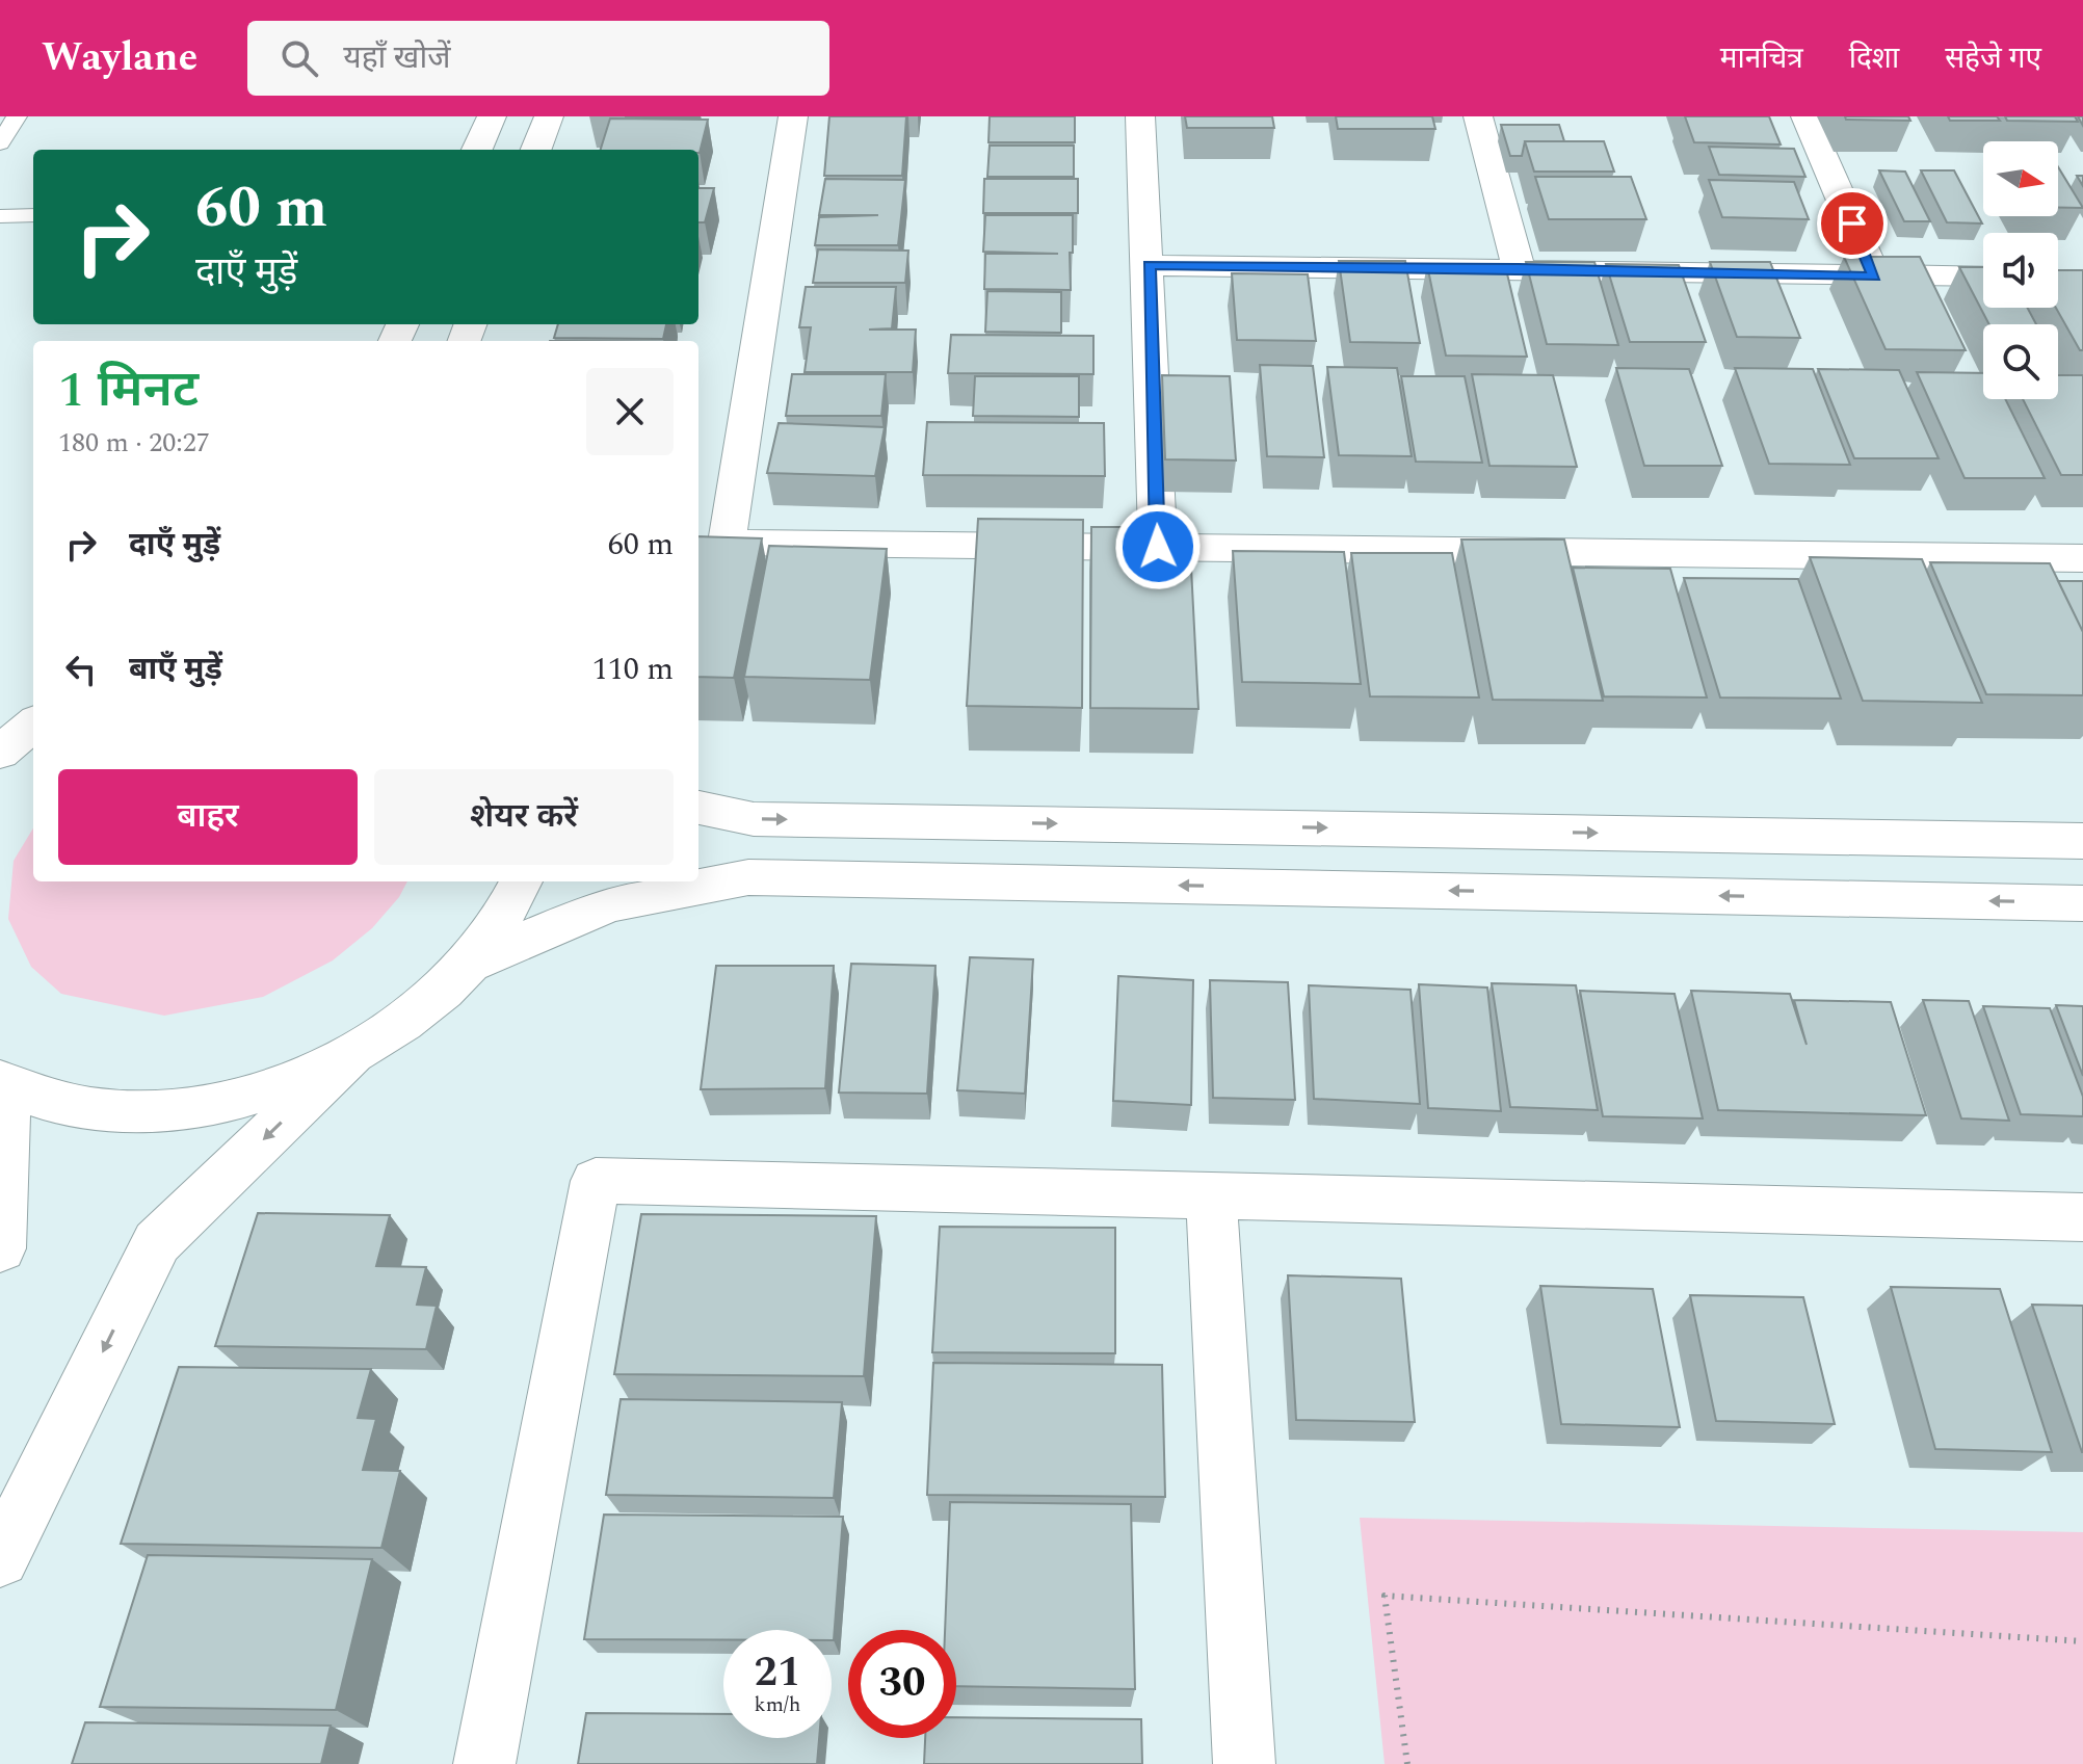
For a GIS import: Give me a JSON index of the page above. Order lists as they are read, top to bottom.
{
  "north": "right",
  "page": {
    "header": "Waylane",
    "search": "यहाँ खोजें",
    "nav": ["मानचित्र", "दिशा", "सहेजे गए"],
    "turn": ["60 m", "दाएँ मुड़ें"],
    "heading": ["1 मिनट", "180 m · 20:27"],
    "list": [
      {
        "name": "दाएँ मुड़ें",
        "value": "60 m"
      },
      {
        "name": "बाएँ मुड़ें",
        "value": "110 m"
      }
    ],
    "buttons": ["बाहर", "शेयर करें"],
    "speed": "21 km/h",
    "limit": "30"
  }
}
